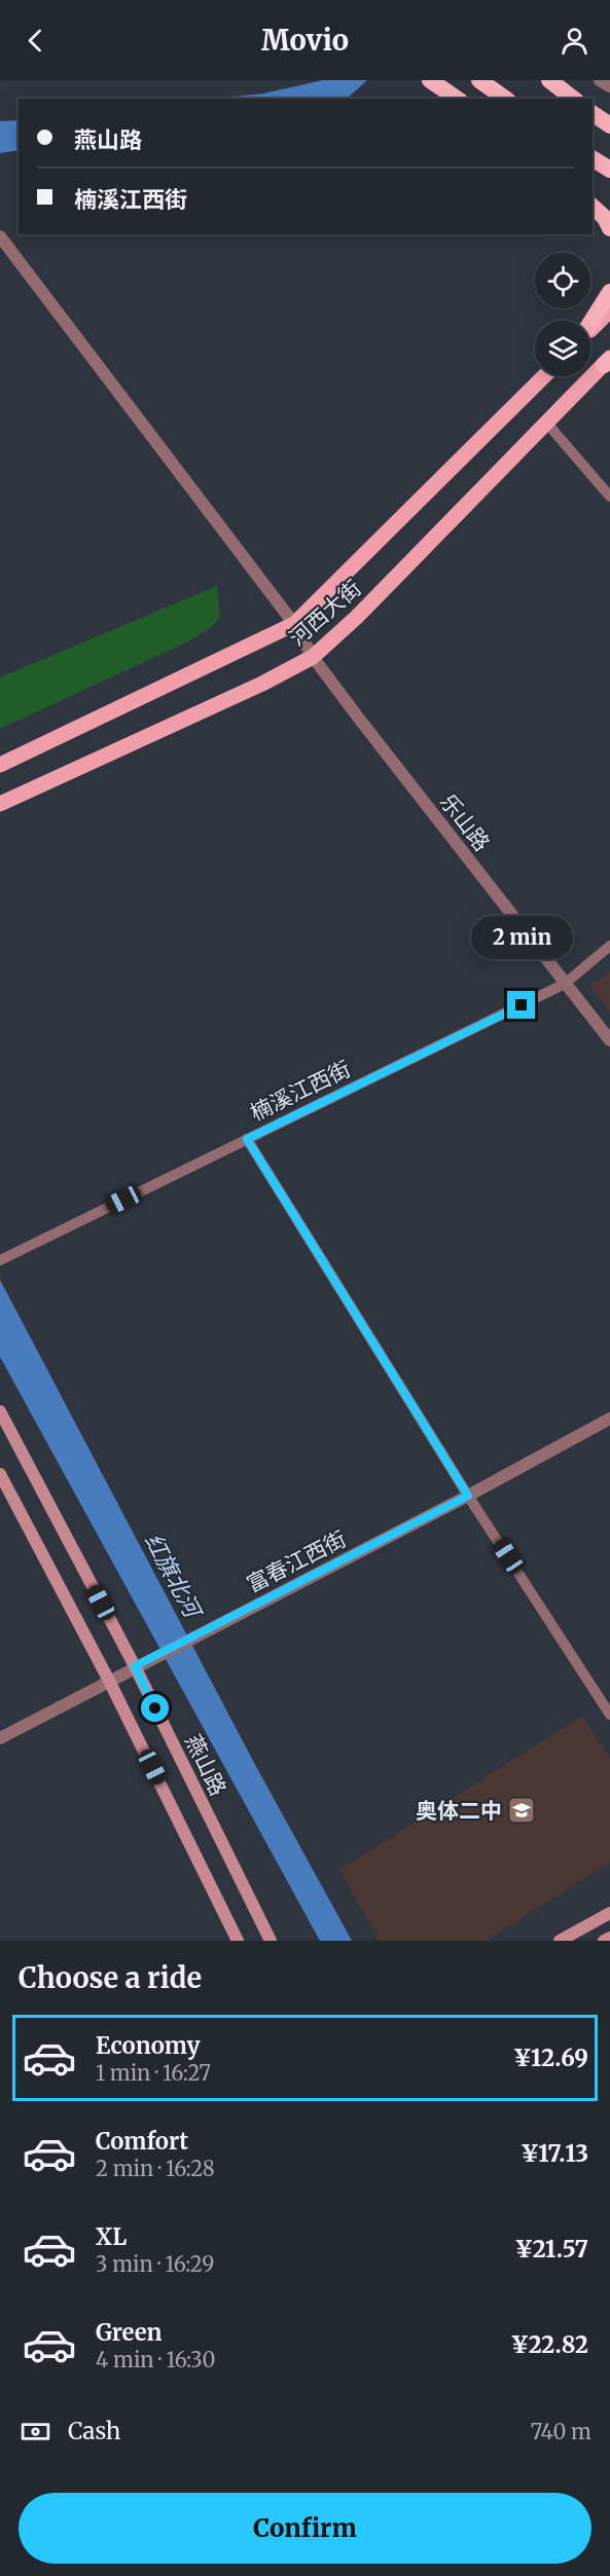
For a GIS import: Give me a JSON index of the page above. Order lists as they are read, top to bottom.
{
  "streets": {
    "main road": ["河西大街", "燕山路"],
    "street": ["乐山路", "楠溪江西街", "富春江西街"]
  },
  "crossings": [
    ["河西大街", "乐山路"],
    ["乐山路", "楠溪江西街"],
    ["富春江西街", "燕山路"]
  ],
  "water": ["红旗北河"],
  "places": {
    "school or university": ["奥体二中"]
  },
  "page": {
    "header": "Movio",
    "banner": ["燕山路", "楠溪江西街"],
    "bubble": "2 min",
    "heading": "Choose a ride",
    "list": [
      {
        "name": "Economy",
        "note": "1 min · 16:27",
        "value": "¥12.69"
      },
      {
        "name": "Comfort",
        "note": "2 min · 16:28",
        "value": "¥17.13"
      },
      {
        "name": "XL",
        "note": "3 min · 16:29",
        "value": "¥21.57"
      },
      {
        "name": "Green",
        "note": "4 min · 16:30",
        "value": "¥22.82"
      }
    ],
    "pay": ["Cash", "740 m"],
    "buttons": "Confirm"
  }
}
